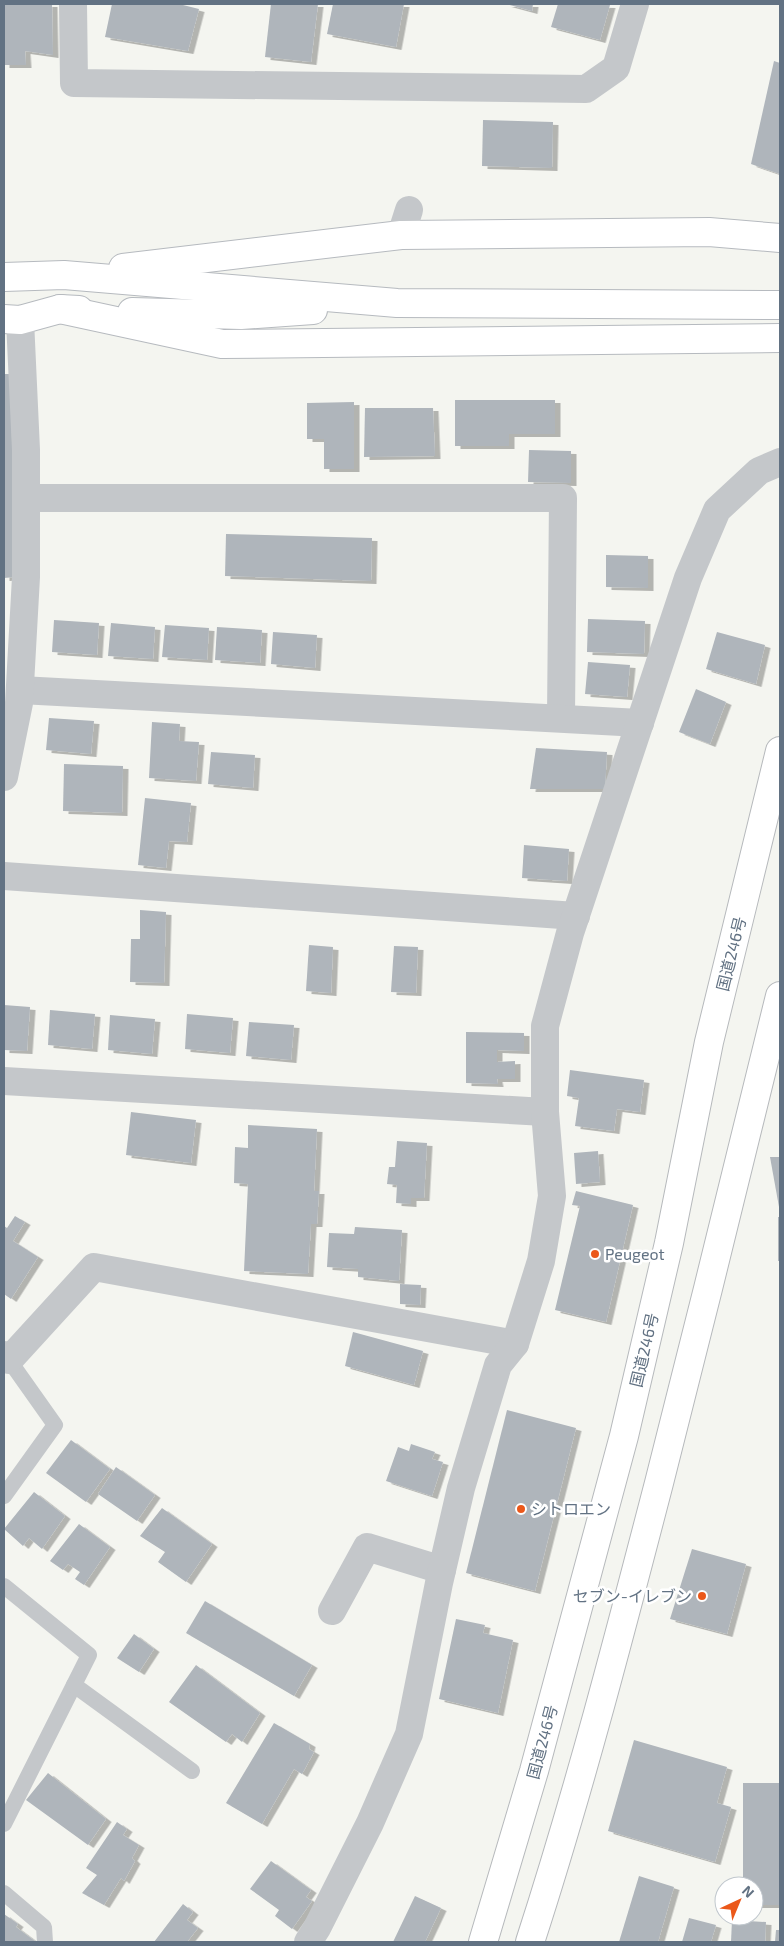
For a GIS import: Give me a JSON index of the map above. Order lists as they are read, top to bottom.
{
  "streets": {
    "main road": ["国道246号"]
  },
  "places": ["Peugeot", "シトロエン", "セブン-イレブン"],
  "north": "top right"
}
